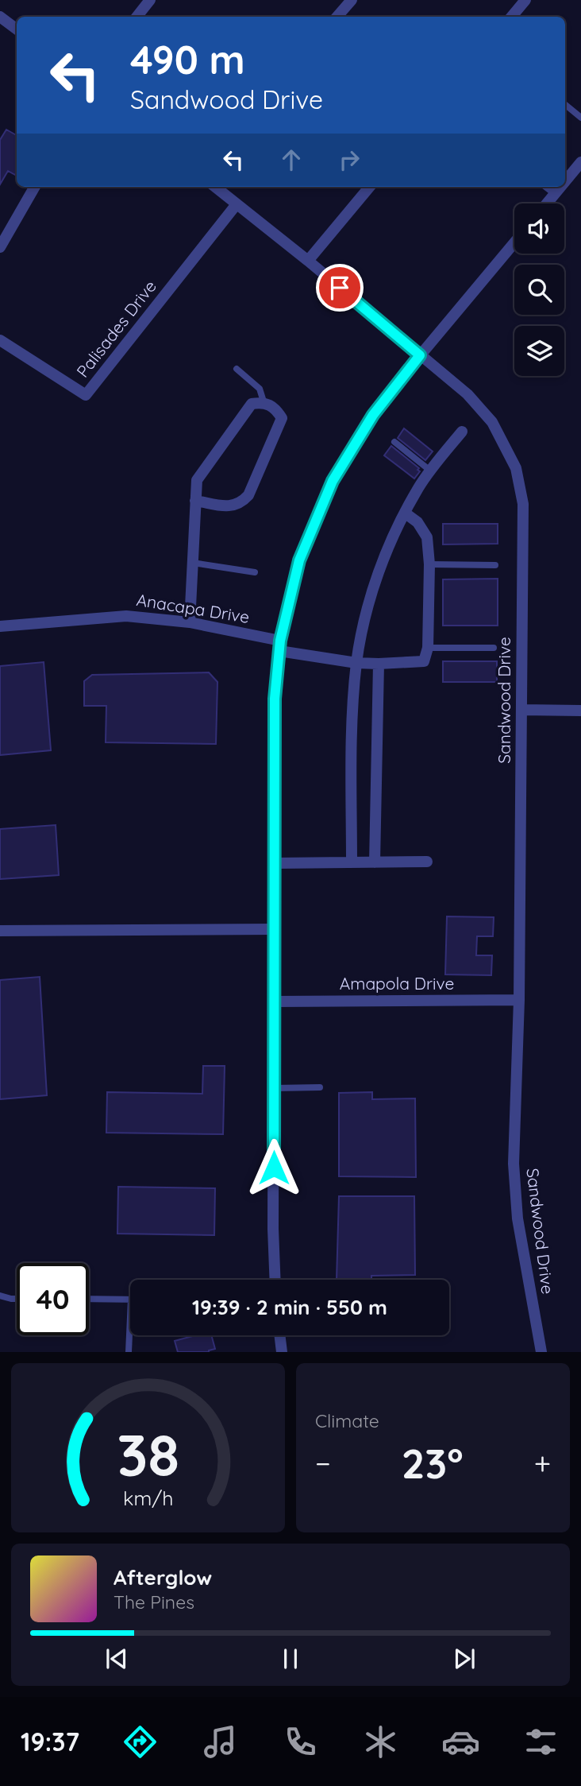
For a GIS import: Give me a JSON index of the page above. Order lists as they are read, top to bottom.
{
  "streets": {
    "street": [
      "Palisades Drive",
      "Anacapa Drive",
      "Sandwood Drive",
      "Amapola Drive"
    ]
  },
  "crossings": [
    ["Palisades Drive", "Sandwood Drive"],
    ["Sandwood Drive", "Amapola Drive"]
  ],
  "page": {
    "turn": ["490 m", "Sandwood Drive"],
    "limit": "40",
    "trip": "19:39 · 2 min · 550 m",
    "tile": "Climate",
    "heat": ["−", "23°", "+"],
    "song": ["Afterglow", "The Pines"],
    "tabs": "19:37",
    "gauge": ["38", "km/h"]
  }
}
